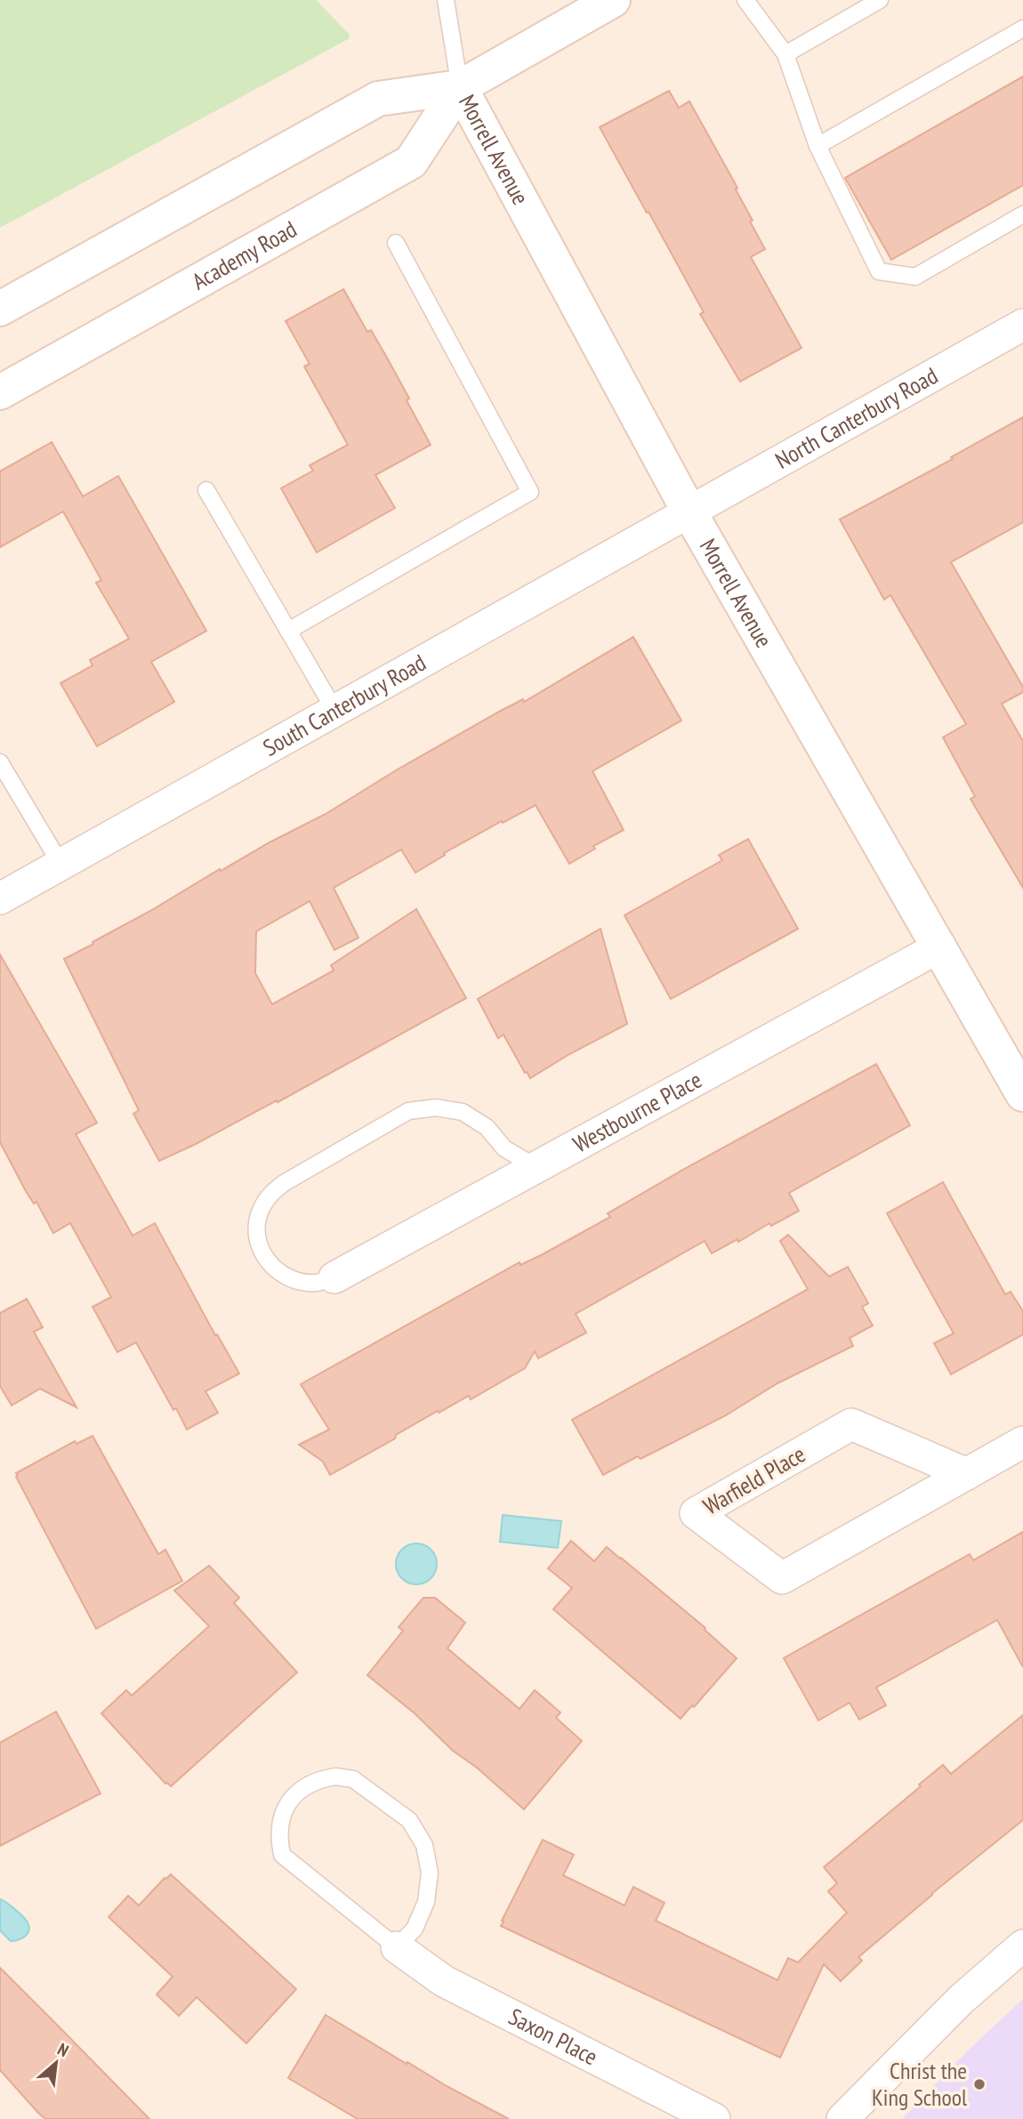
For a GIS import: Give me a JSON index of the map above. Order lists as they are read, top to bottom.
{
  "streets": {
    "main road": ["Morrell Avenue", "Academy Road"],
    "street": [
      "North Canterbury Road",
      "South Canterbury Road",
      "Westbourne Place",
      "Warfield Place",
      "Saxon Place"
    ]
  },
  "crossings": [
    ["Morrell Avenue", "Academy Road"],
    ["Morrell Avenue", "North Canterbury Road"],
    ["Morrell Avenue", "South Canterbury Road"],
    ["Morrell Avenue", "Westbourne Place"],
    ["North Canterbury Road", "South Canterbury Road"]
  ],
  "places": ["Christ the King School"],
  "north": "top right"
}
